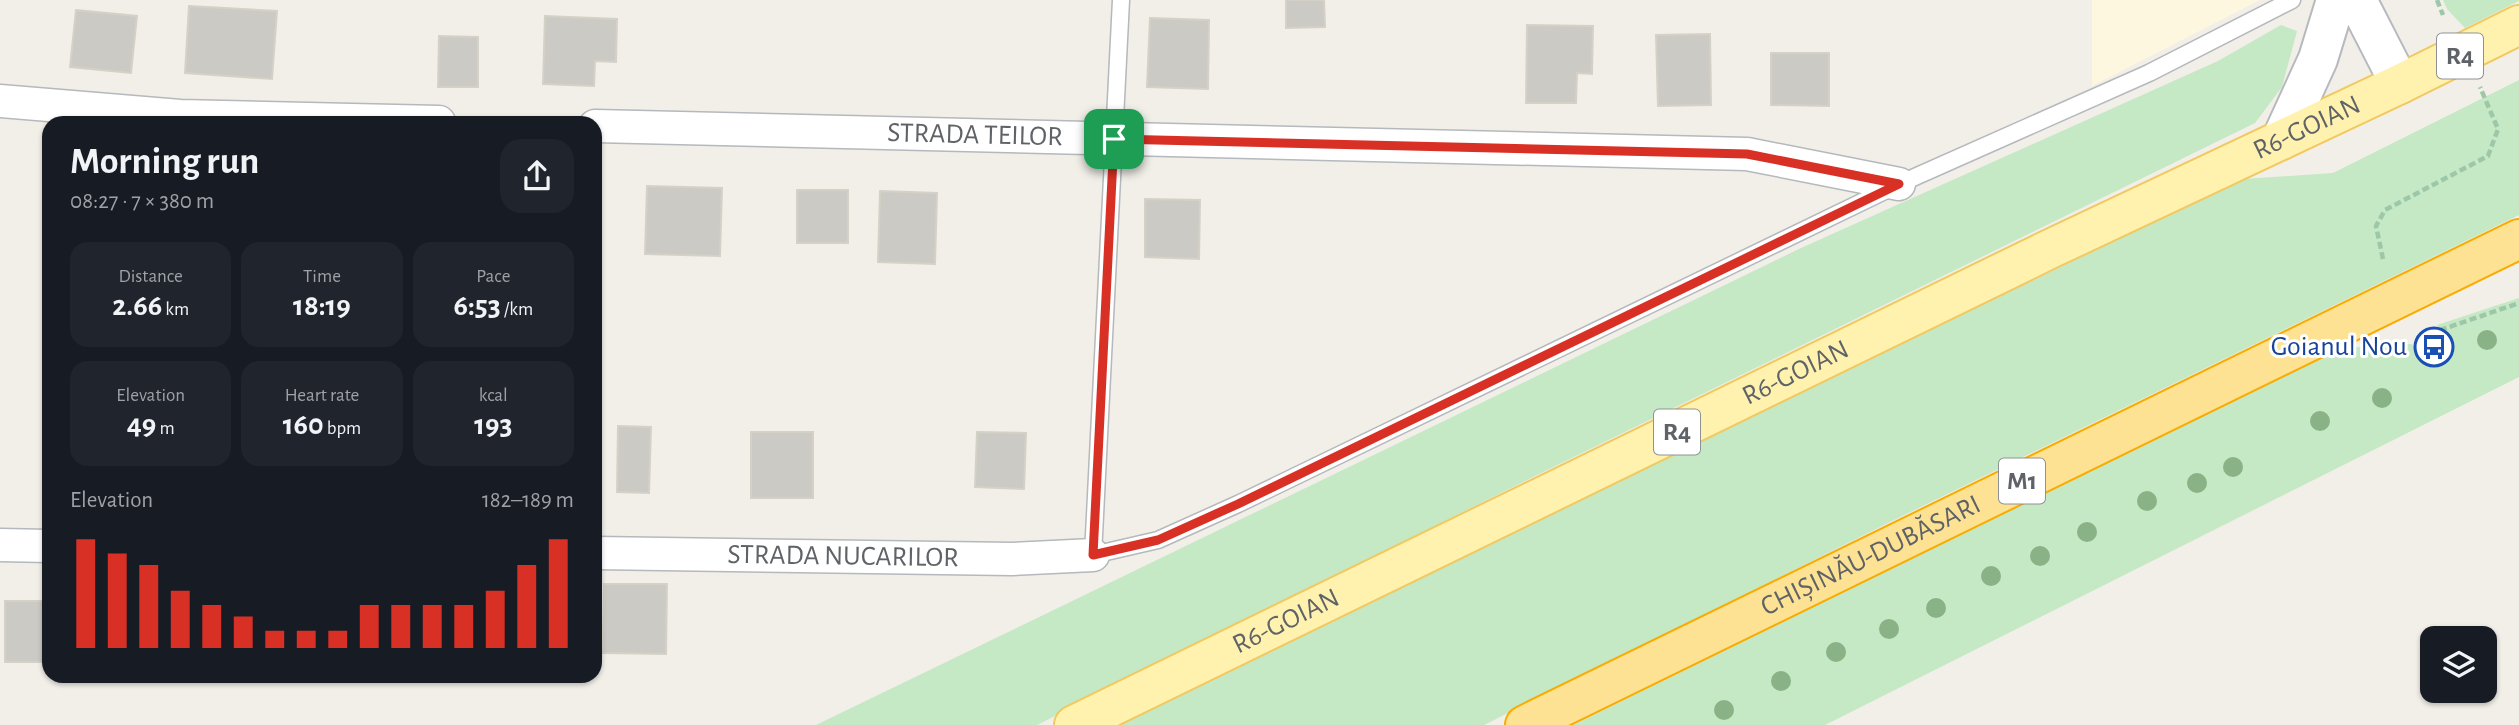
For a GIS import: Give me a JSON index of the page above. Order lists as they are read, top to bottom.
{
  "streets": {
    "highway": ["M1", "CHIȘINĂU-DUBĂSARI"],
    "main road": ["R4", "R6-GOIAN"],
    "street": ["STRADA TEILOR", "STRADA NUCARILOR"]
  },
  "places": {
    "bus stop": ["Goianul Nou"]
  },
  "page": {
    "heading": ["Morning run", "08:27 · 7 × 380 m"],
    "stats": [
      ["Distance", "2.66 km"],
      ["Time", "18:19"],
      ["Pace", "6:53 /km"],
      ["Elevation", "49 m"],
      ["Heart rate", "160 bpm"],
      ["kcal", "193"]
    ],
    "chart": ["Elevation", "182–189 m"]
  }
}
